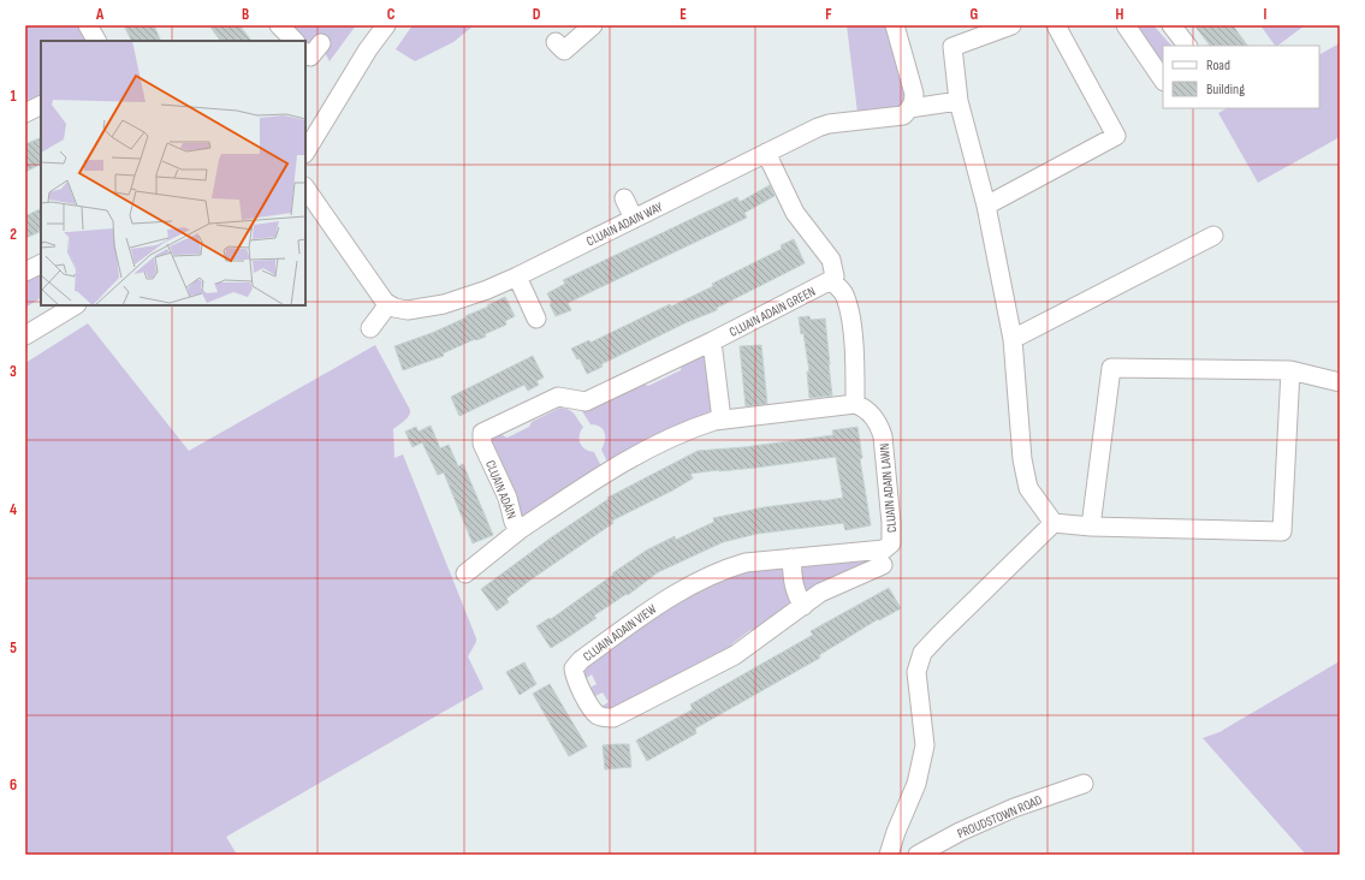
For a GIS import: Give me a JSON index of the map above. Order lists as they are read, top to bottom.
{
  "streets": {
    "street": [
      "CLUAIN ADAIN WAY",
      "CLUAIN ADAIN GREEN",
      "CLUAIN ADAIN LAWN",
      "CLUAIN ADÁIN",
      "CLUAIN ADAIN VIEW",
      "PROUDSTOWN ROAD"
    ]
  },
  "crossings": [
    ["CLUAIN ADAIN GREEN", "CLUAIN ADÁIN"],
    ["CLUAIN ADAIN LAWN", "CLUAIN ADÁIN"],
    ["CLUAIN ADAIN LAWN", "CLUAIN ADAIN VIEW"]
  ],
  "legend": ["Road", "Building"],
  "grid": {
    "columns": [
      "A",
      "B",
      "C",
      "D",
      "E",
      "F",
      "G",
      "H",
      "I"
    ],
    "rows": [
      "1",
      "2",
      "3",
      "4",
      "5",
      "6"
    ]
  }
}
